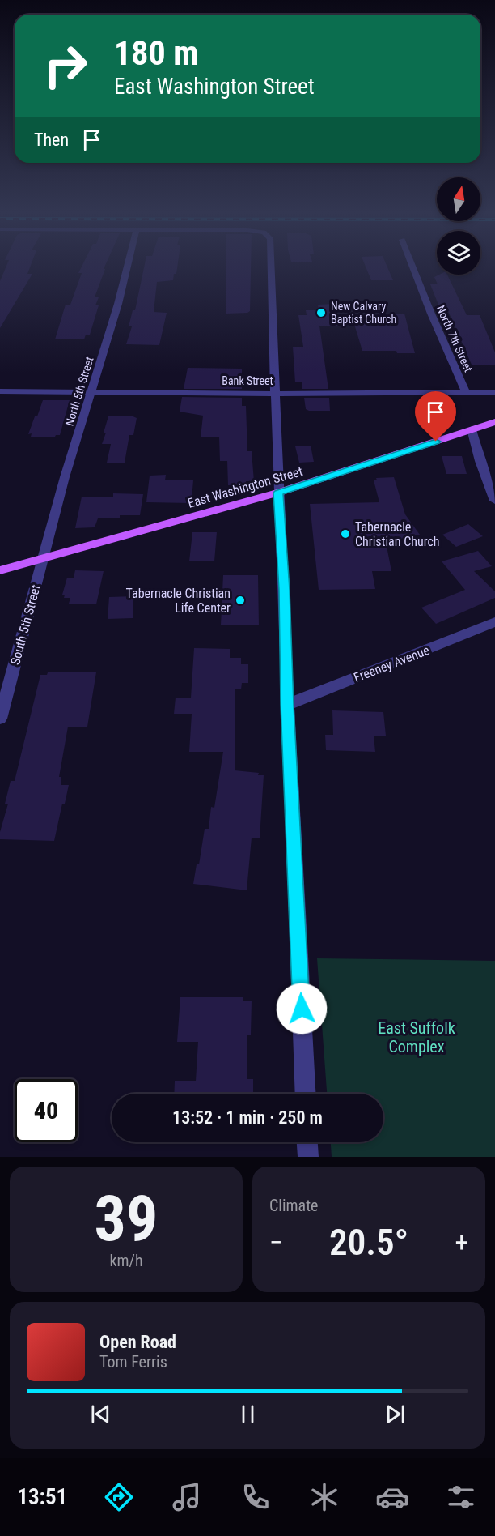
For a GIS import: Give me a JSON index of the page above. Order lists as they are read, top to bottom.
{
  "streets": {
    "main road": ["East Washington Street"],
    "street": [
      "North 7th Street",
      "Bank Street",
      "North 5th Street",
      "South 5th Street",
      "Freeney Avenue"
    ]
  },
  "crossings": [
    ["North 7th Street", "Bank Street"],
    ["Bank Street", "North 5th Street"],
    ["North 5th Street", "East Washington Street"],
    ["North 5th Street", "South 5th Street"],
    ["East Washington Street", "South 5th Street"]
  ],
  "parks": ["East Suffolk Complex"],
  "places": ["New Calvary Baptist Church", "Tabernacle Christian Church", "Tabernacle Christian Life Center"],
  "north": "top",
  "page": {
    "turn": ["180 m", "East Washington Street"],
    "then": "Then",
    "limit": "40",
    "trip": "13:52 · 1 min · 250 m",
    "tile": [
      ["39", "km/h"],
      "Climate"
    ],
    "heat": ["−", "20.5°", "+"],
    "song": ["Open Road", "Tom Ferris"],
    "tabs": "13:51"
  }
}
